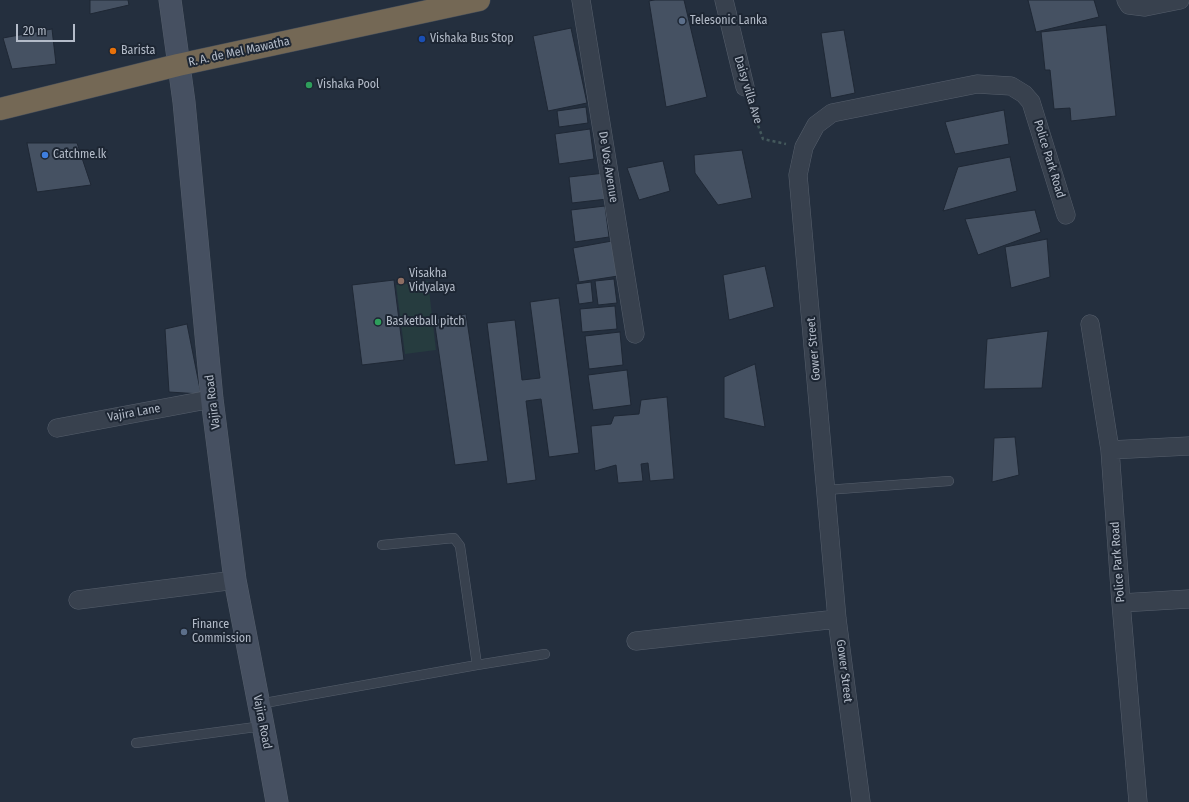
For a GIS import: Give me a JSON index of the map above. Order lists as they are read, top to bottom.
{
  "streets": {
    "highway": ["R. A. de Mel Mawatha"],
    "main road": ["Vajira Road"],
    "street": [
      "Daisy villa Ave",
      "Police Park Road",
      "De Vos Avenue",
      "Gower Street",
      "Vajira Lane"
    ]
  },
  "crossings": [
    ["R. A. de Mel Mawatha", "Vajira Road"],
    ["Daisy villa Ave", "Gower Street"],
    ["Police Park Road", "Gower Street"],
    ["Vajira Road", "Vajira Lane"]
  ],
  "places": [
    "Telesonic Lanka",
    "Vishaka Bus Stop",
    "Barista",
    "Vishaka Pool",
    "Catchme.lk",
    "Visakha Vidyalaya",
    "Basketball pitch",
    "Finance Commission"
  ],
  "scale_bar": "20 m"
}
